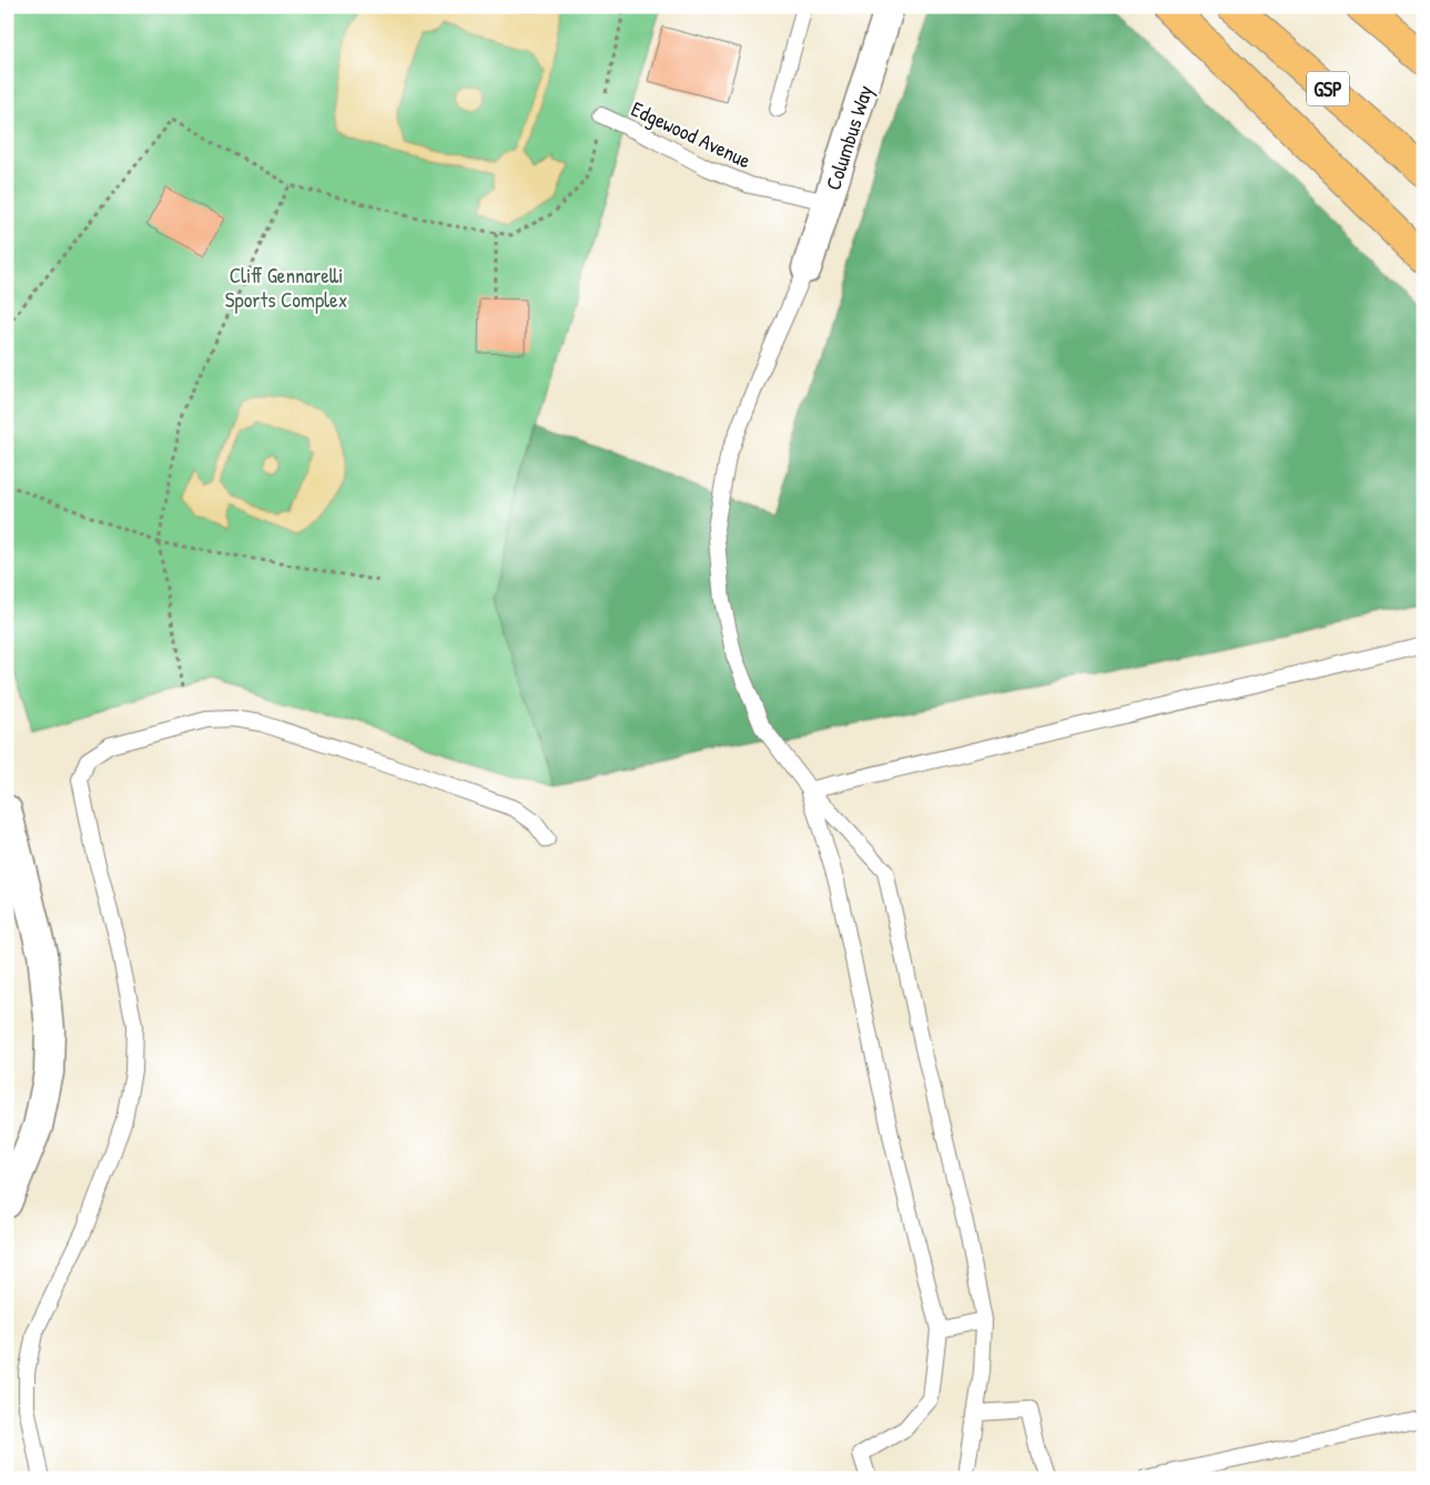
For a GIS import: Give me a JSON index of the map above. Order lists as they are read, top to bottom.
{
  "streets": {
    "highway": ["GSP"],
    "street": ["Columbus Way"],
    "lane": ["Edgewood Avenue"]
  },
  "crossings": [
    ["Edgewood Avenue", "Columbus Way"]
  ],
  "parks": ["Cliff Gennarelli Sports Complex"]
}
